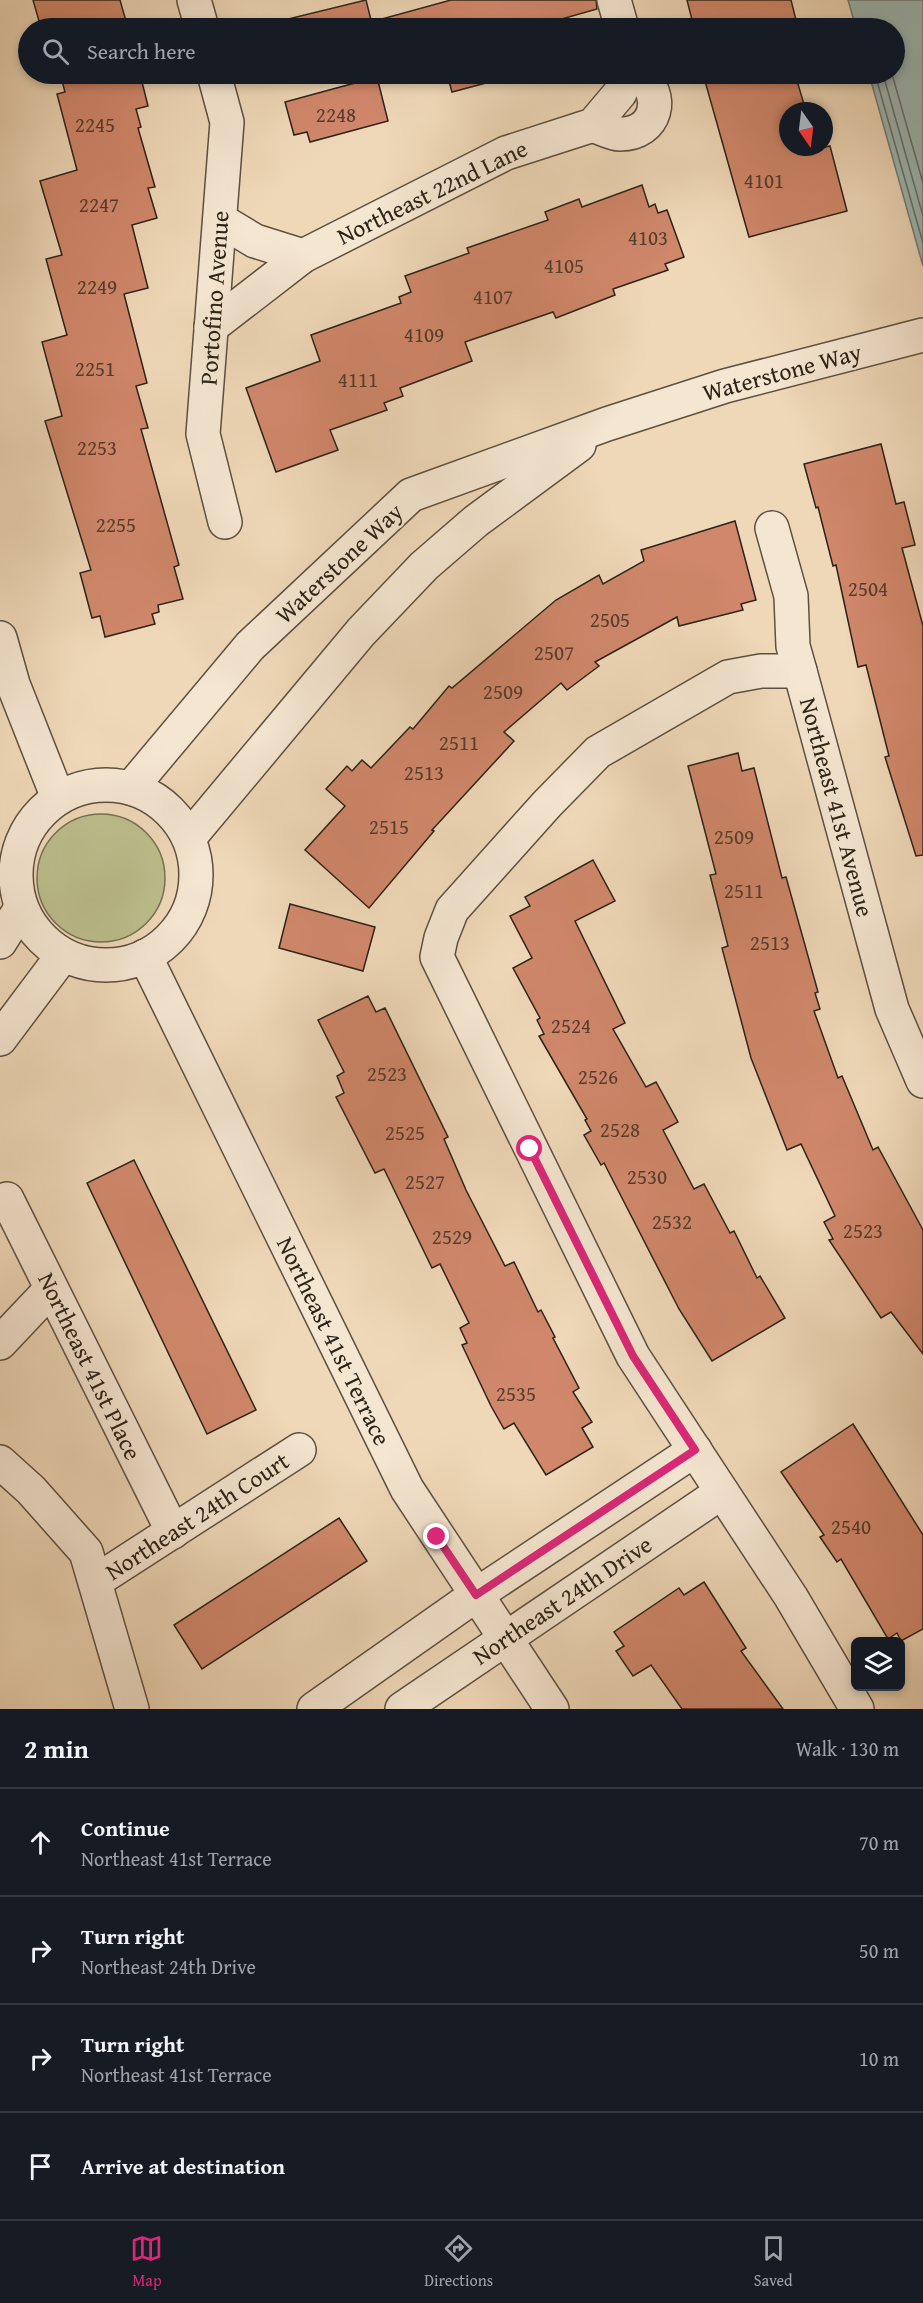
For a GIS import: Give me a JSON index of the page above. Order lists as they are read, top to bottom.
{
  "streets": {
    "street": [
      "Northeast 22nd Lane",
      "Portofino Avenue",
      "Waterstone Way",
      "Northeast 41st Avenue",
      "Northeast 41st Terrace",
      "Northeast 41st Place",
      "Northeast 24th Court",
      "Northeast 24th Drive"
    ]
  },
  "crossings": [
    ["Northeast 22nd Lane", "Portofino Avenue"],
    ["Waterstone Way", "Northeast 41st Terrace"],
    ["Northeast 41st Terrace", "Northeast 24th Drive"],
    ["Northeast 41st Place", "Northeast 24th Court"]
  ],
  "house_numbers": [
    "2248",
    "2245",
    "4101",
    "2247",
    "4103",
    "4105",
    "2249",
    "4107",
    "4109",
    "2251",
    "4111",
    "2253",
    "2255",
    "2504",
    "2505",
    "2507",
    "2509",
    "2511",
    "2513",
    "2515",
    "2509",
    "2511",
    "2513",
    "2524",
    "2523",
    "2526",
    "2528",
    "2525",
    "2530",
    "2527",
    "2532",
    "2523",
    "2529",
    "2535",
    "2540"
  ],
  "north": "bottom",
  "page": {
    "search": "Search here",
    "heading": ["2 min", "Walk · 130 m"],
    "list": [
      ["Continue", "Northeast 41st Terrace", "70 m"],
      ["Turn right", "Northeast 24th Drive", "50 m"],
      ["Turn right", "Northeast 41st Terrace", "10 m"],
      "Arrive at destination"
    ],
    "nav": ["Map", "Directions", "Saved"]
  }
}
